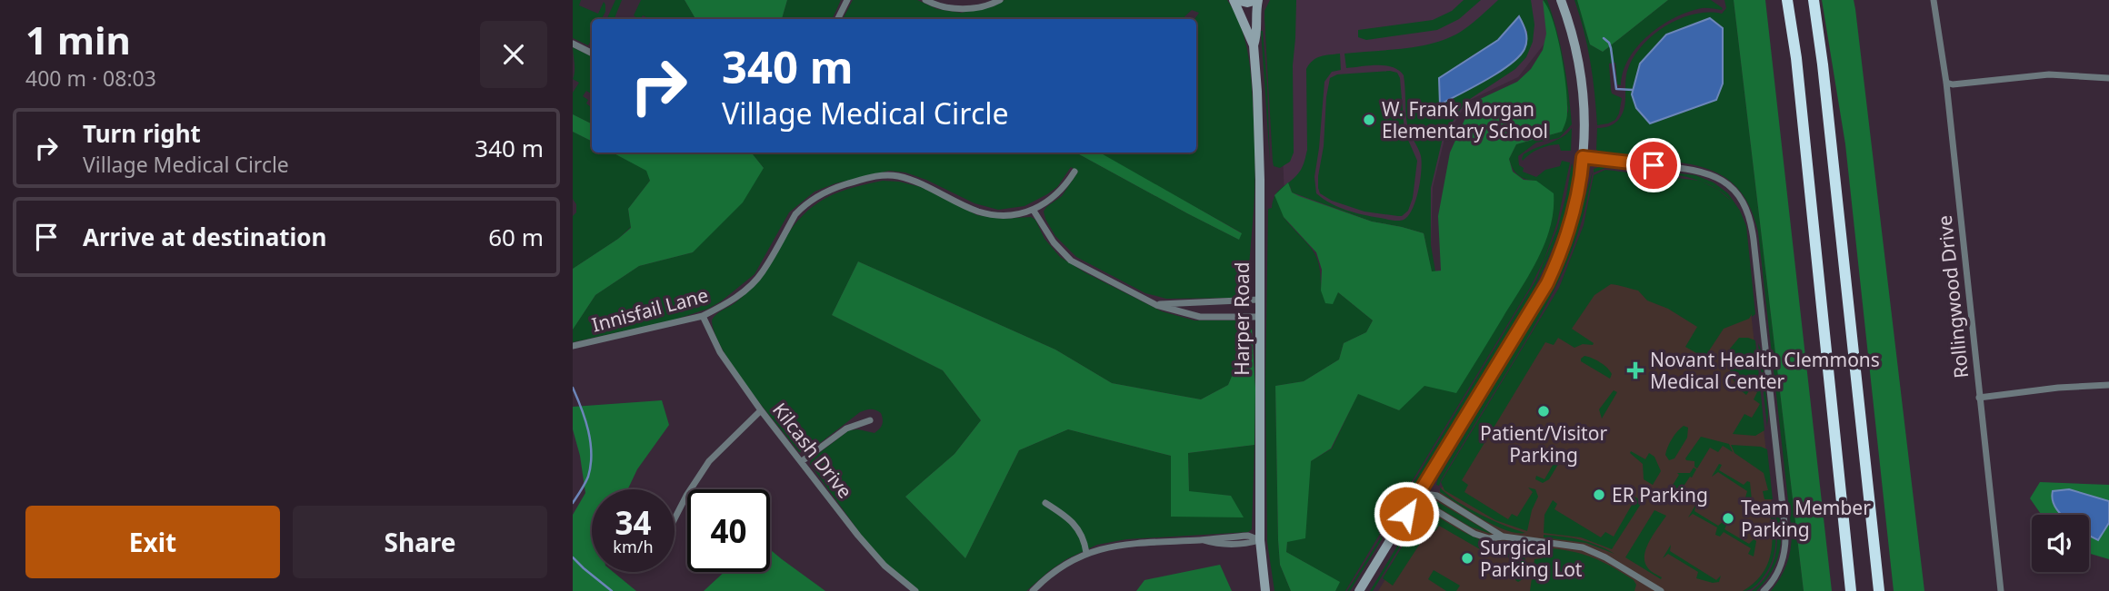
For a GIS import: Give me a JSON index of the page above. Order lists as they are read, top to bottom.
{
  "streets": {
    "main road": ["Harper Road"],
    "street": ["Rollingwood Drive", "Innisfail Lane", "Kilcash Drive"]
  },
  "crossings": [
    ["Innisfail Lane", "Kilcash Drive"]
  ],
  "places": {
    "other": [
      "W. Frank Morgan Elementary School",
      "Patient/Visitor Parking",
      "ER Parking",
      "Team Member Parking",
      "Surgical Parking Lot"
    ],
    "health": ["Novant Health Clemmons Medical Center"]
  },
  "page": {
    "heading": ["1 min", "400 m · 08:03"],
    "turn": ["340 m", "Village Medical Circle"],
    "list": [
      {
        "name": "Turn right",
        "note": "Village Medical Circle",
        "value": "340 m"
      },
      {
        "name": "Arrive at destination",
        "value": "60 m"
      }
    ],
    "speed": "34 km/h",
    "limit": "40",
    "buttons": ["Exit", "Share"]
  }
}
